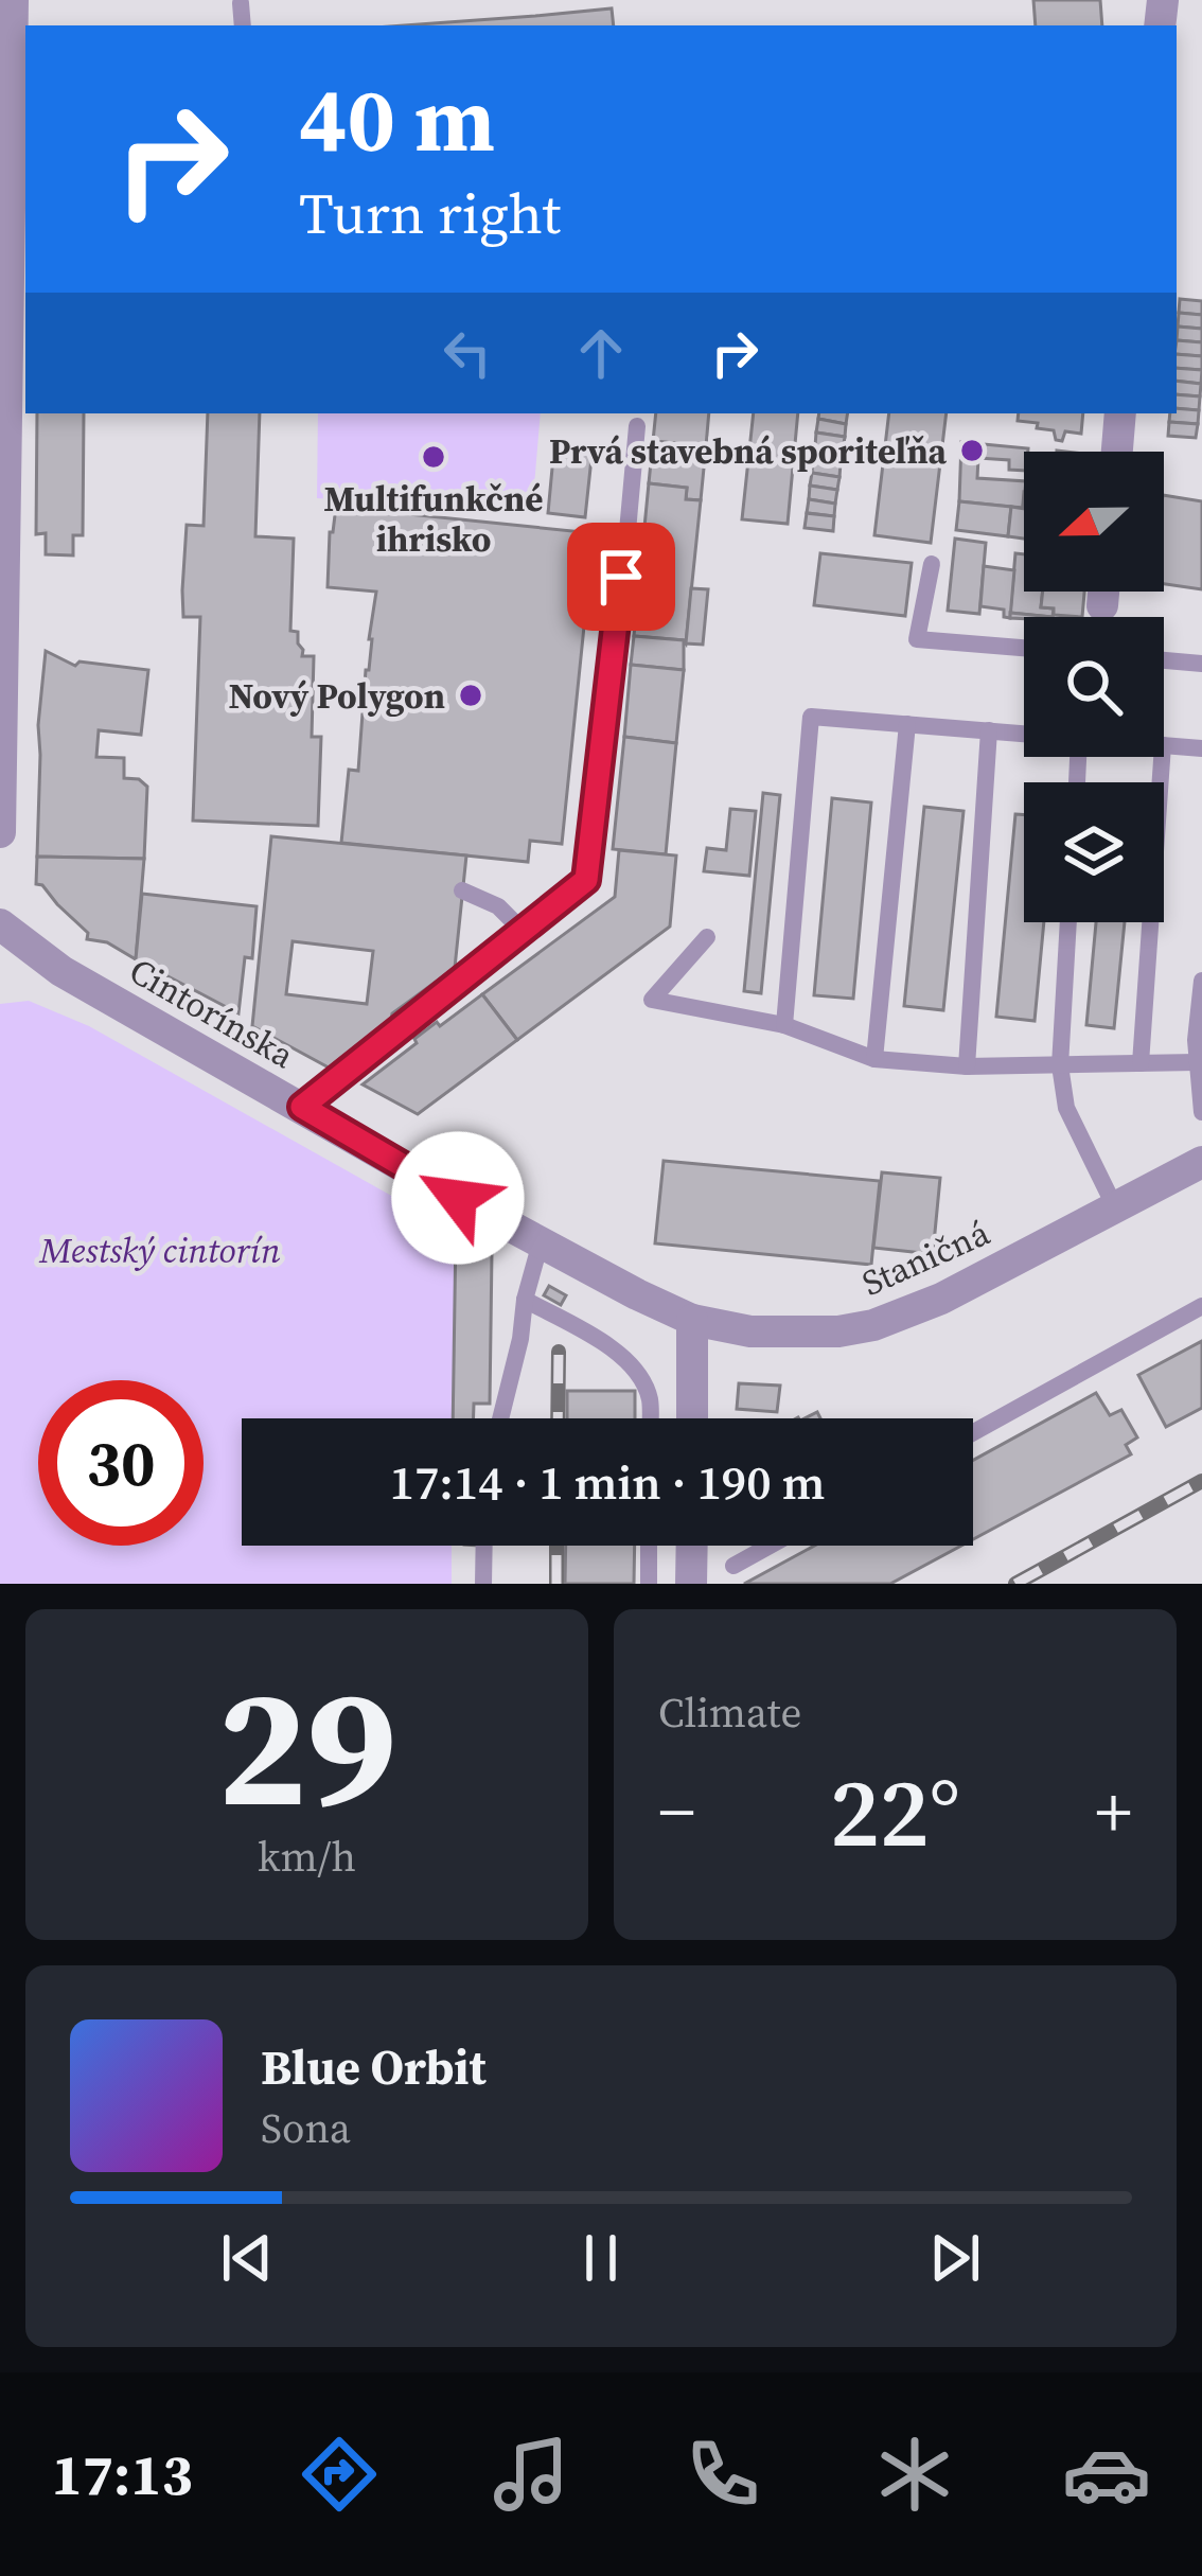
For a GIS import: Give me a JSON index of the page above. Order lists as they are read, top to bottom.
{
  "streets": {
    "street": ["Cintorínska", "Staničná"]
  },
  "crossings": [
    ["Cintorínska", "Staničná"]
  ],
  "parks": ["Mestský cintorín"],
  "places": ["Prvá stavebná sporiteľňa", "Multifunkčné ihrisko", "Nový Polygon"],
  "north": "left",
  "page": {
    "turn": ["40 m", "Turn right"],
    "limit": "30",
    "trip": "17:14 · 1 min · 190 m",
    "tile": [
      ["29", "km/h"],
      "Climate"
    ],
    "heat": ["−", "22°", "+"],
    "song": ["Blue Orbit", "Sona"],
    "tabs": "17:13"
  }
}
